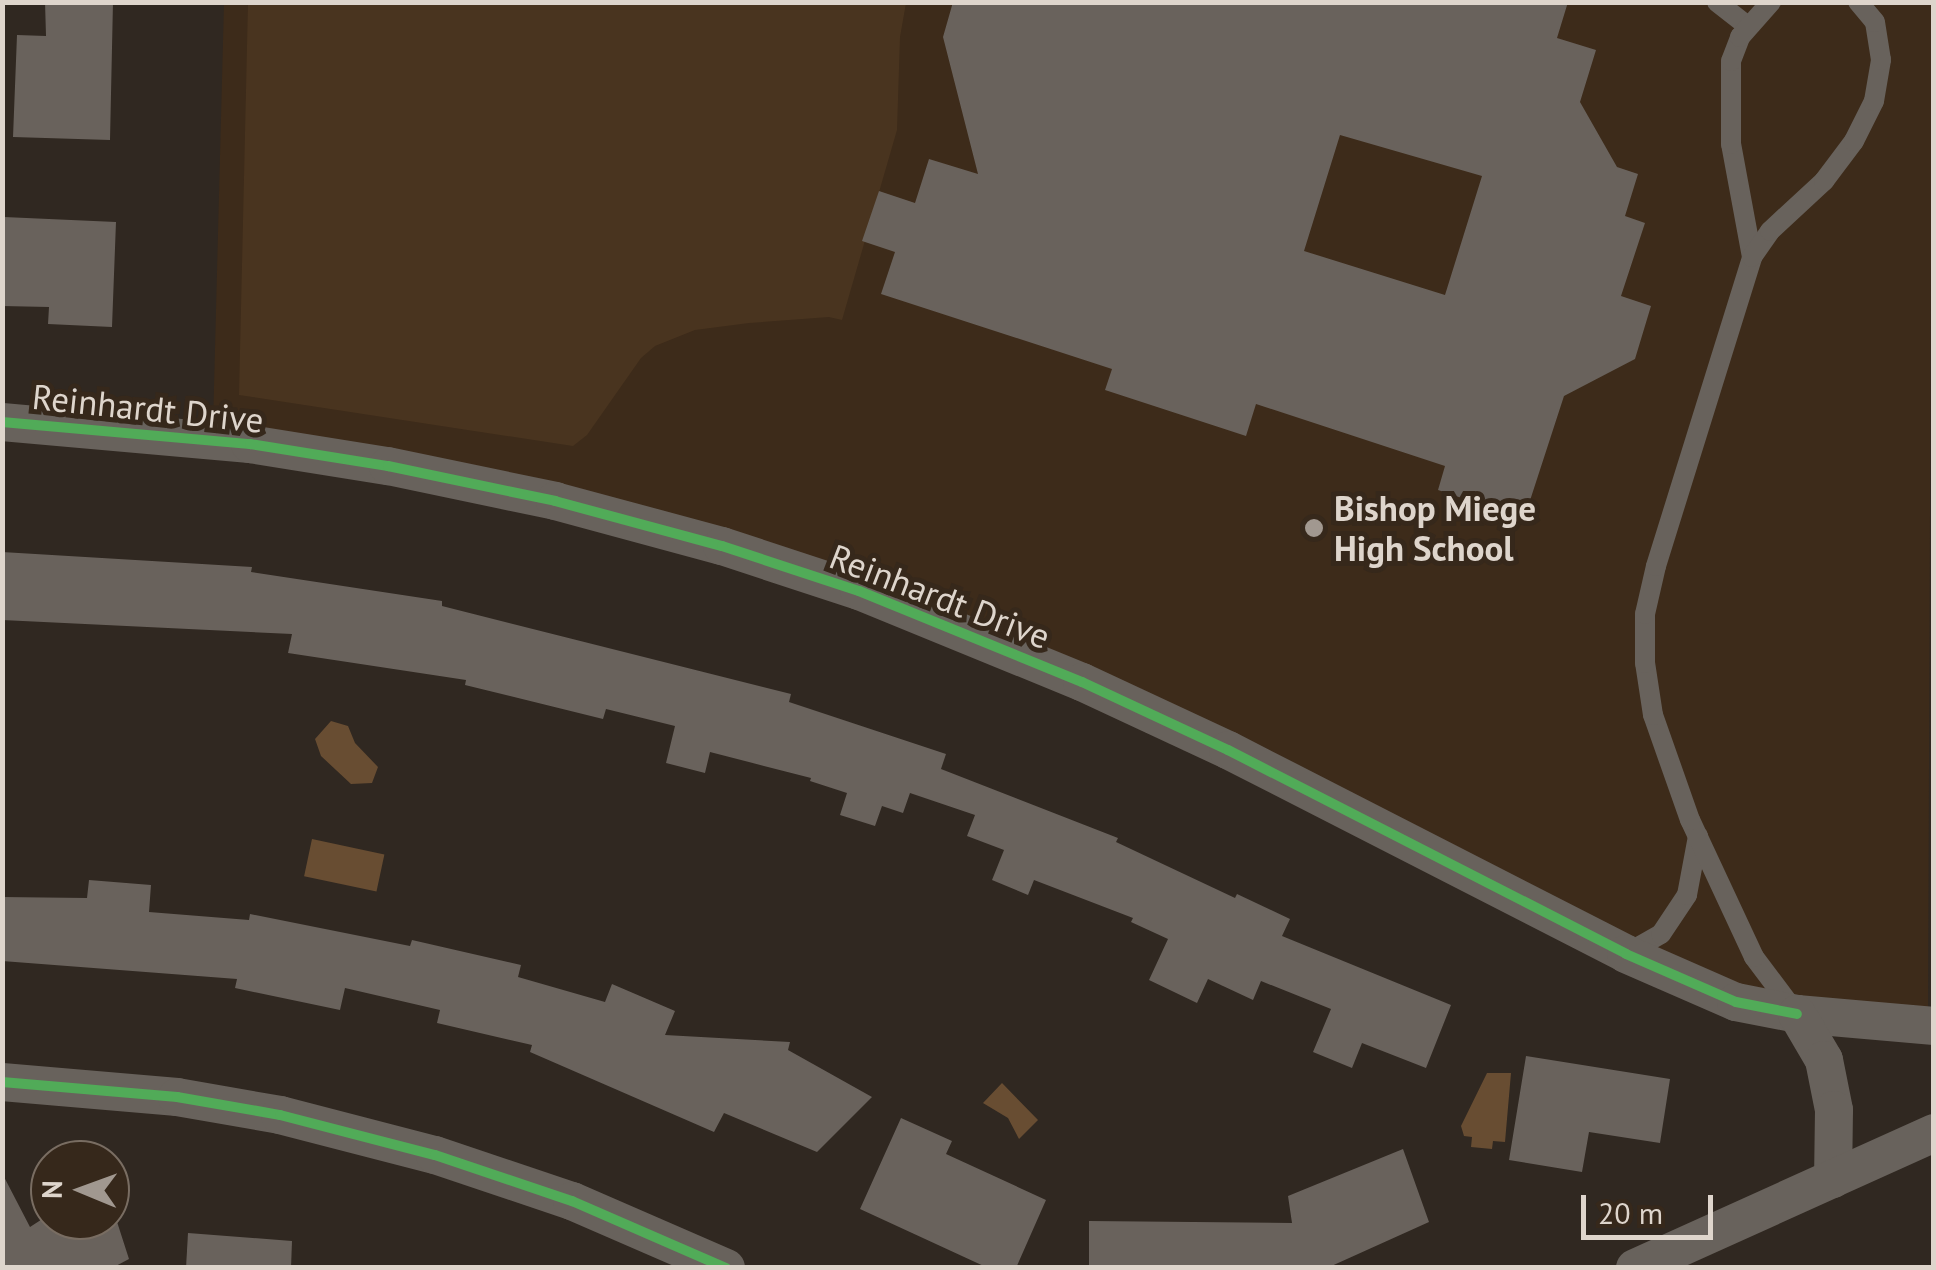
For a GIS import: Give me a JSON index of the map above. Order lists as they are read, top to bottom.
{
  "streets": {
    "street": ["Reinhardt Drive"]
  },
  "places": ["Bishop Miege High School"],
  "scale_bar": "20 m",
  "north": "left"
}
